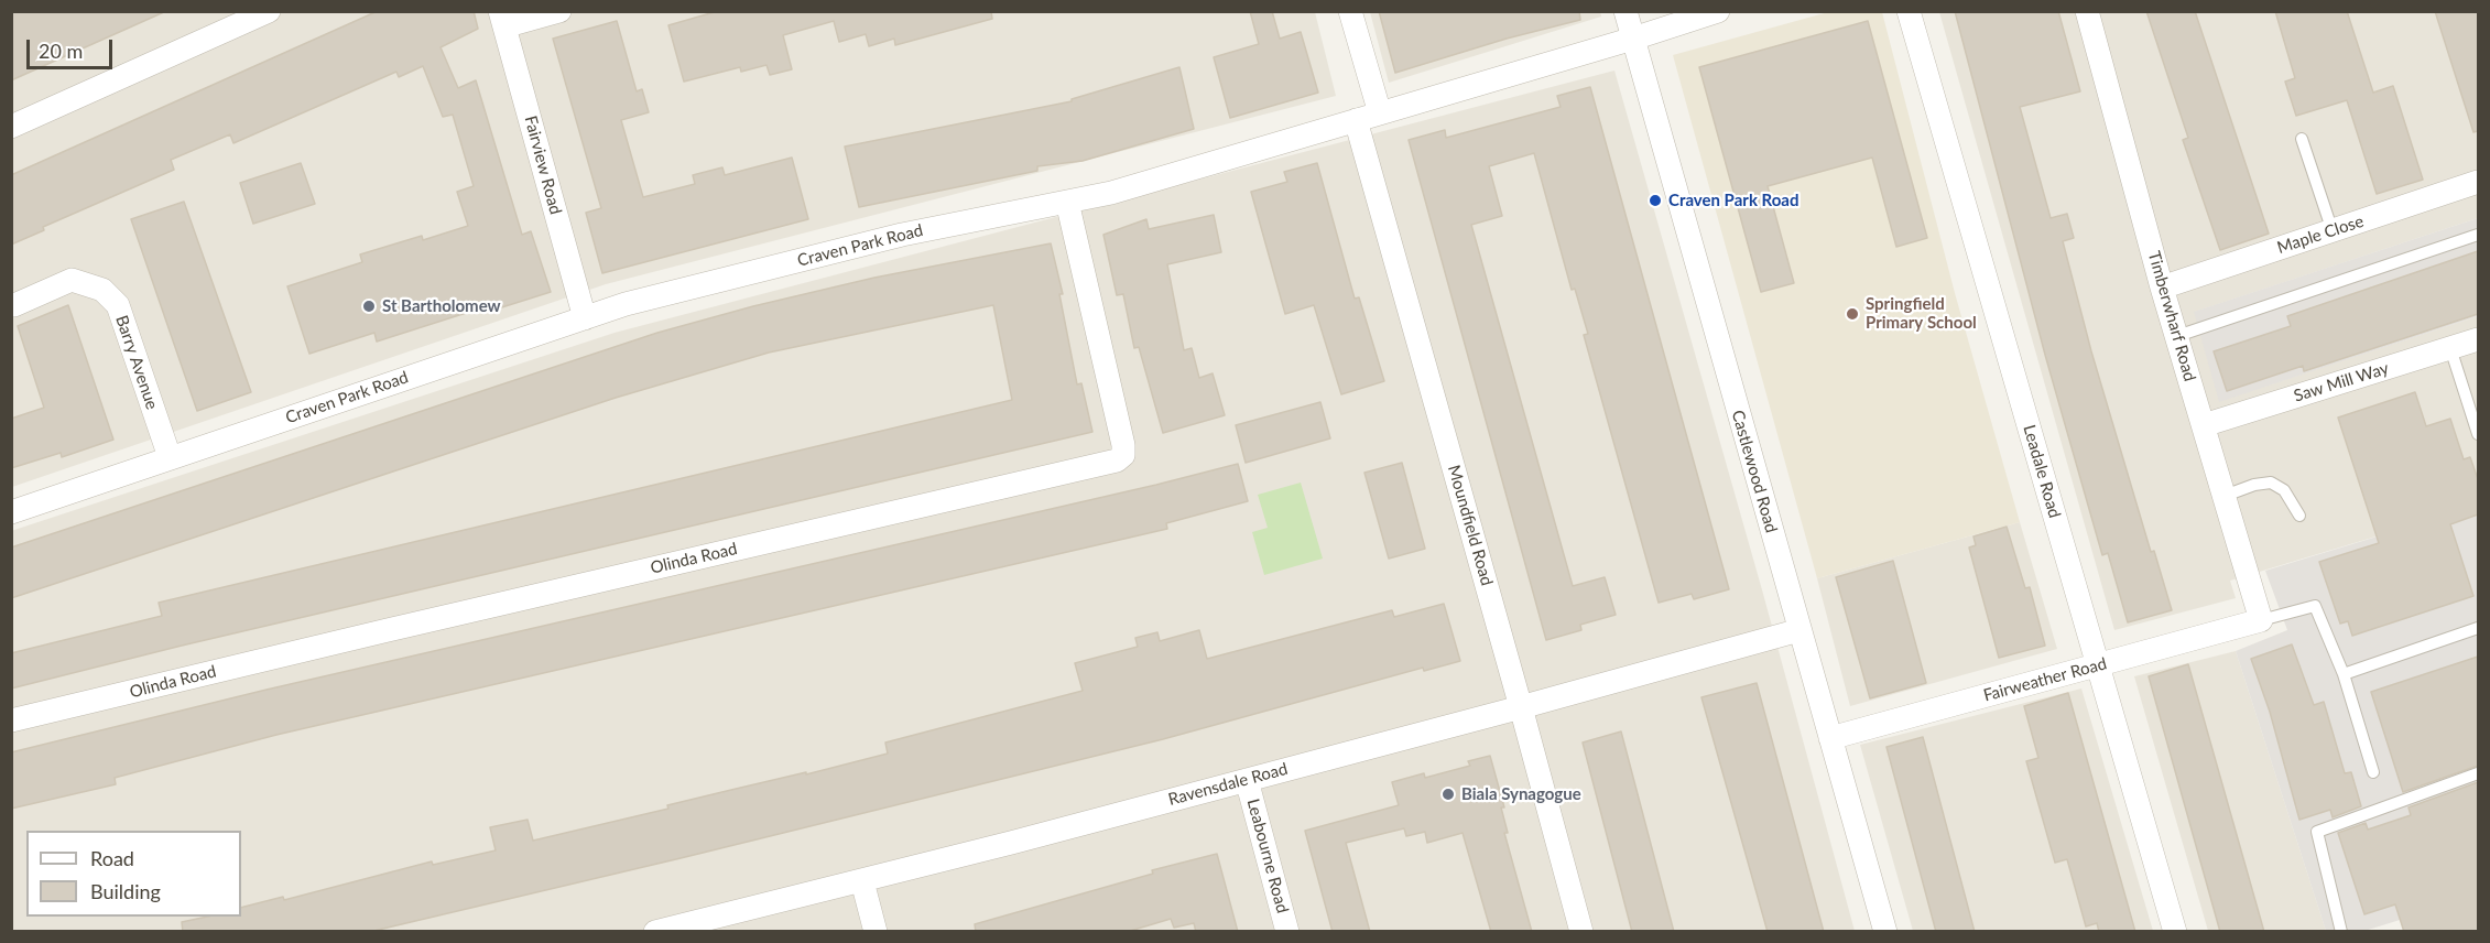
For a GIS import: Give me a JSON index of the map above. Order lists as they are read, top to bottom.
{
  "streets": {
    "street": [
      "Fairview Road",
      "Maple Close",
      "Craven Park Road",
      "Timberwharf Road",
      "Barry Avenue",
      "Saw Mill Way",
      "Castlewood Road",
      "Leadale Road",
      "Moundfield Road",
      "Olinda Road",
      "Fairweather Road",
      "Ravensdale Road",
      "Leabourne Road"
    ]
  },
  "crossings": [
    ["Fairview Road", "Craven Park Road"],
    ["Maple Close", "Timberwharf Road"],
    ["Craven Park Road", "Barry Avenue"],
    ["Craven Park Road", "Castlewood Road"],
    ["Craven Park Road", "Moundfield Road"],
    ["Craven Park Road", "Olinda Road"],
    ["Timberwharf Road", "Saw Mill Way"],
    ["Timberwharf Road", "Fairweather Road"],
    ["Castlewood Road", "Fairweather Road"],
    ["Castlewood Road", "Ravensdale Road"],
    ["Leadale Road", "Fairweather Road"],
    ["Moundfield Road", "Ravensdale Road"],
    ["Ravensdale Road", "Leabourne Road"]
  ],
  "places": [
    "Craven Park Road",
    "St Bartholomew",
    "Springfield Primary School",
    "Biala Synagogue"
  ],
  "legend": ["Road", "Building"],
  "scale_bar": "20 m"
}
